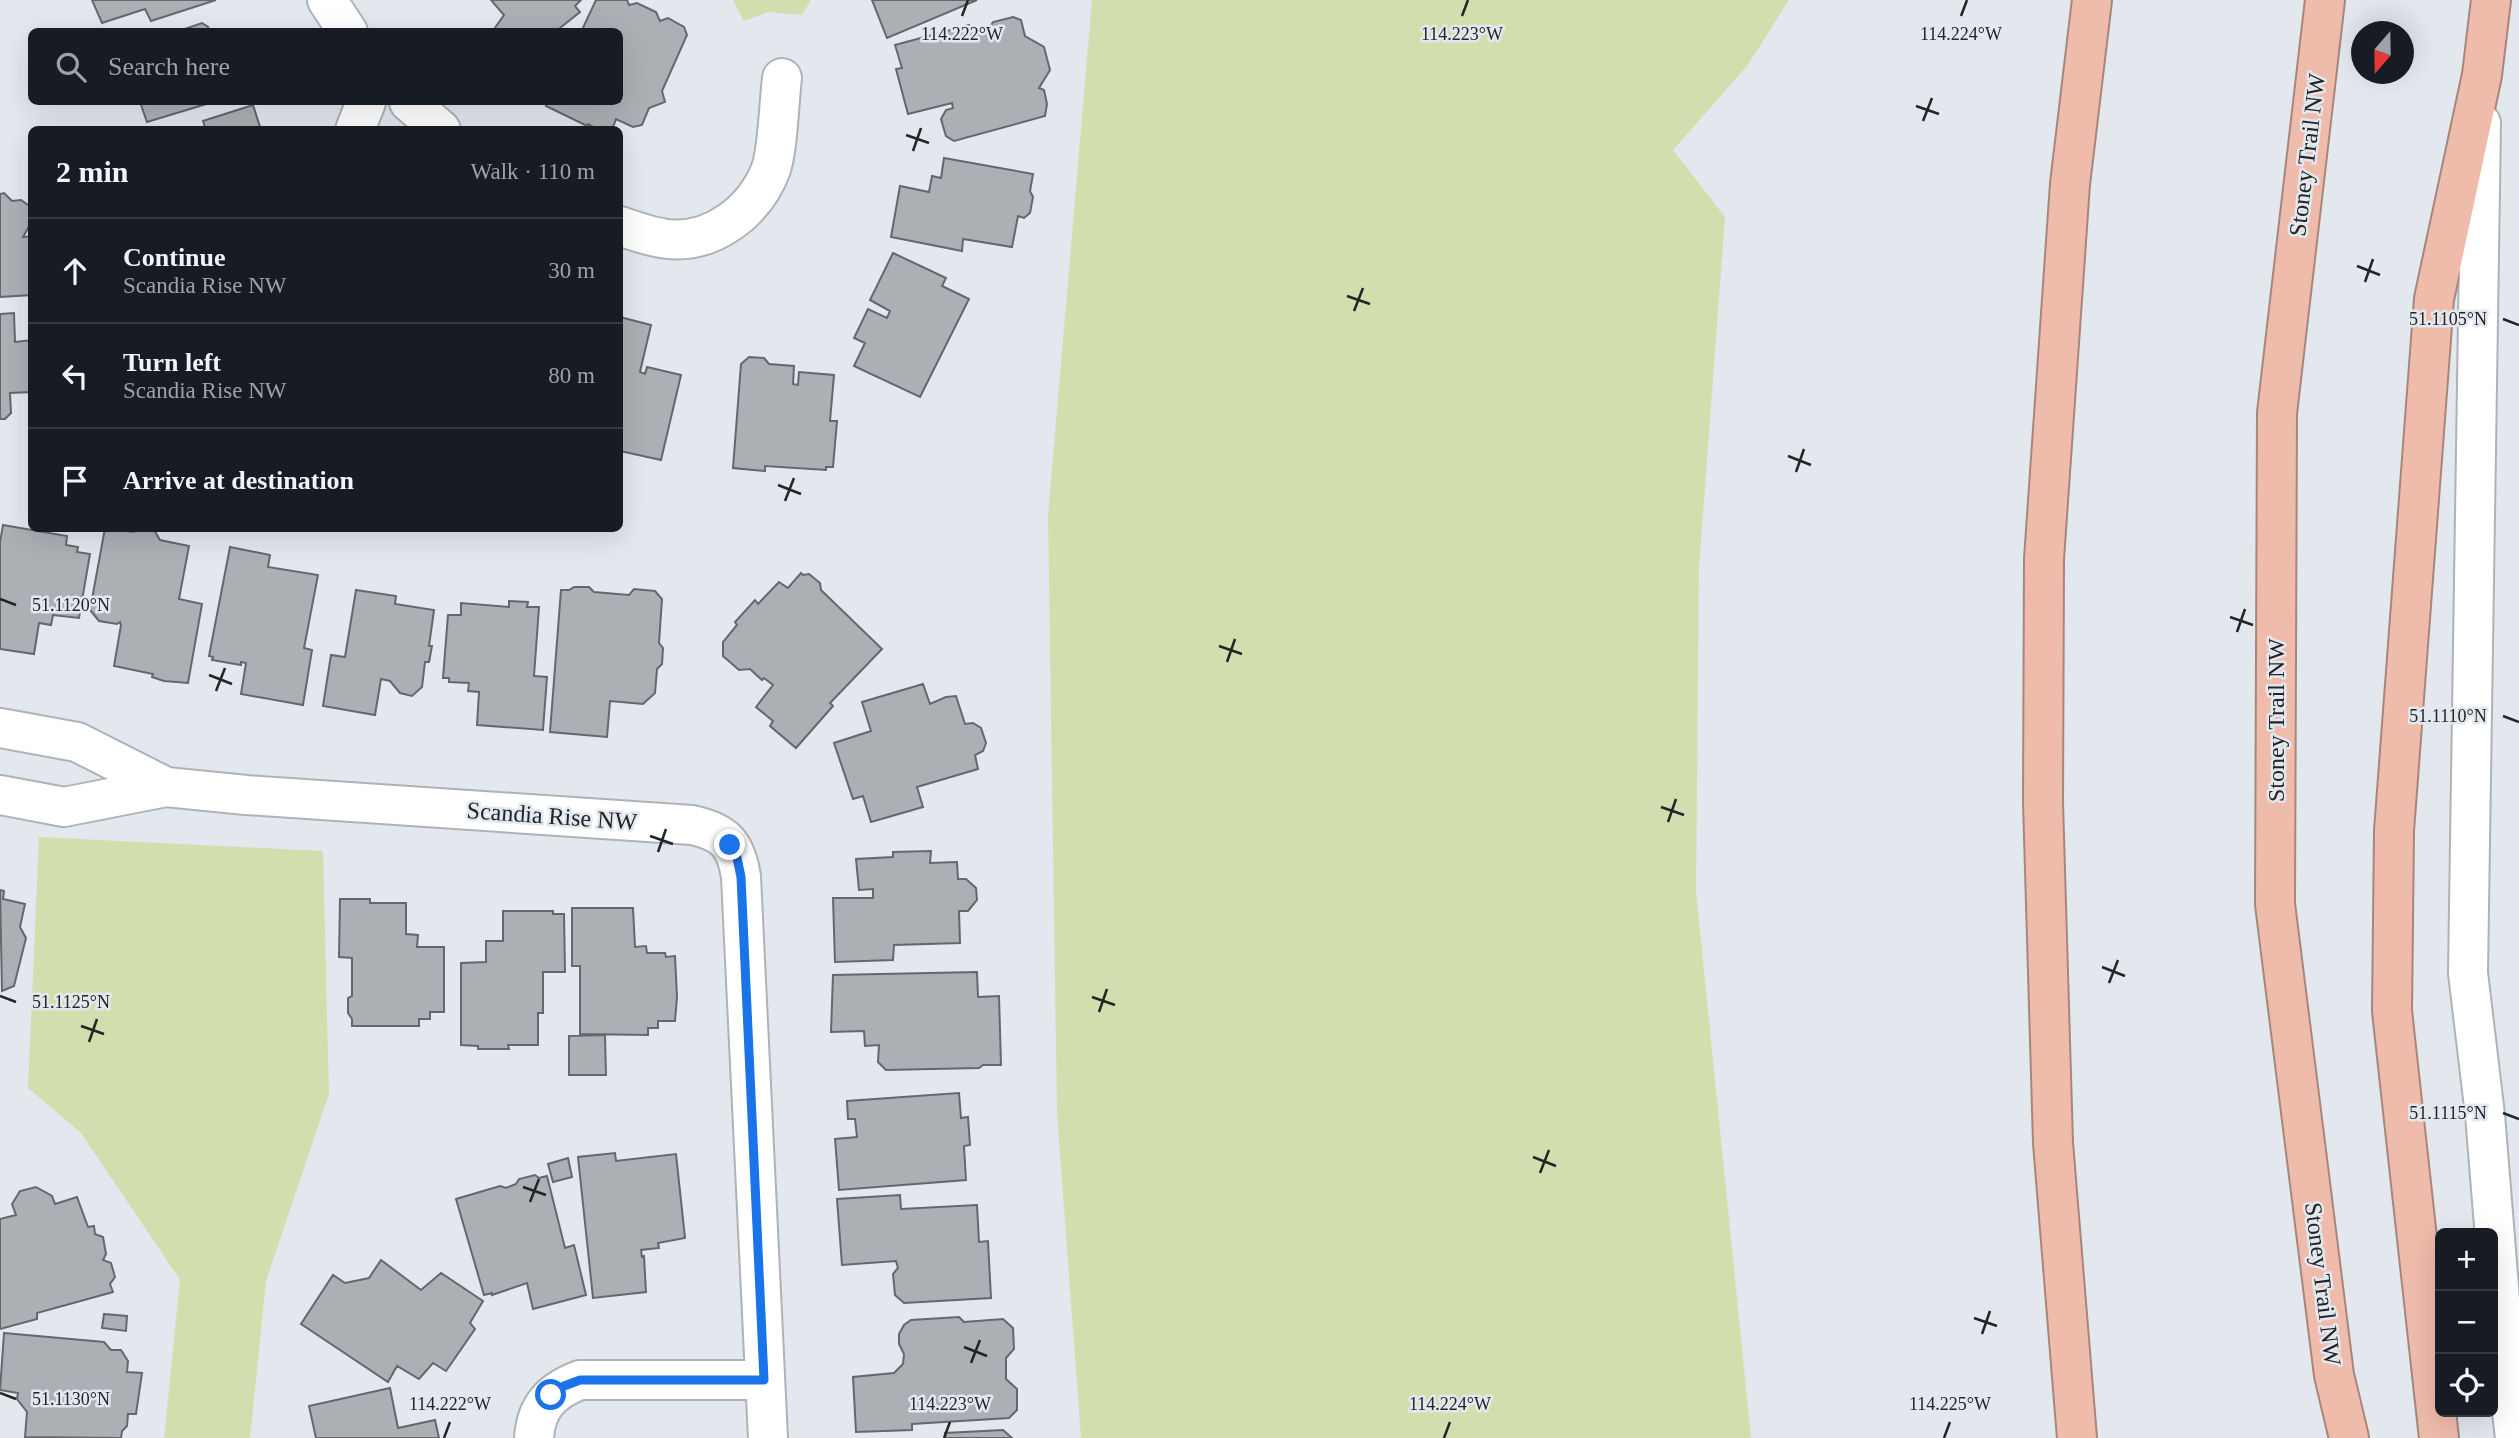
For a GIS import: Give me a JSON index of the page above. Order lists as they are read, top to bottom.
{
  "streets": {
    "highway": ["Stoney Trail NW"],
    "street": ["Scandia Rise NW"]
  },
  "north": "bottom",
  "page": {
    "search": "Search here",
    "heading": ["2 min", "Walk · 110 m"],
    "list": [
      ["Continue", "Scandia Rise NW", "30 m"],
      ["Turn left", "Scandia Rise NW", "80 m"],
      "Arrive at destination"
    ],
    "map_buttons": ["+", "−"]
  },
  "coordinates": [
    "114.222°W",
    "114.223°W",
    "114.224°W",
    "51.1105°N",
    "51.1120°N",
    "51.1110°N",
    "51.1125°N",
    "51.1115°N",
    "51.1130°N",
    "114.225°W"
  ]
}
